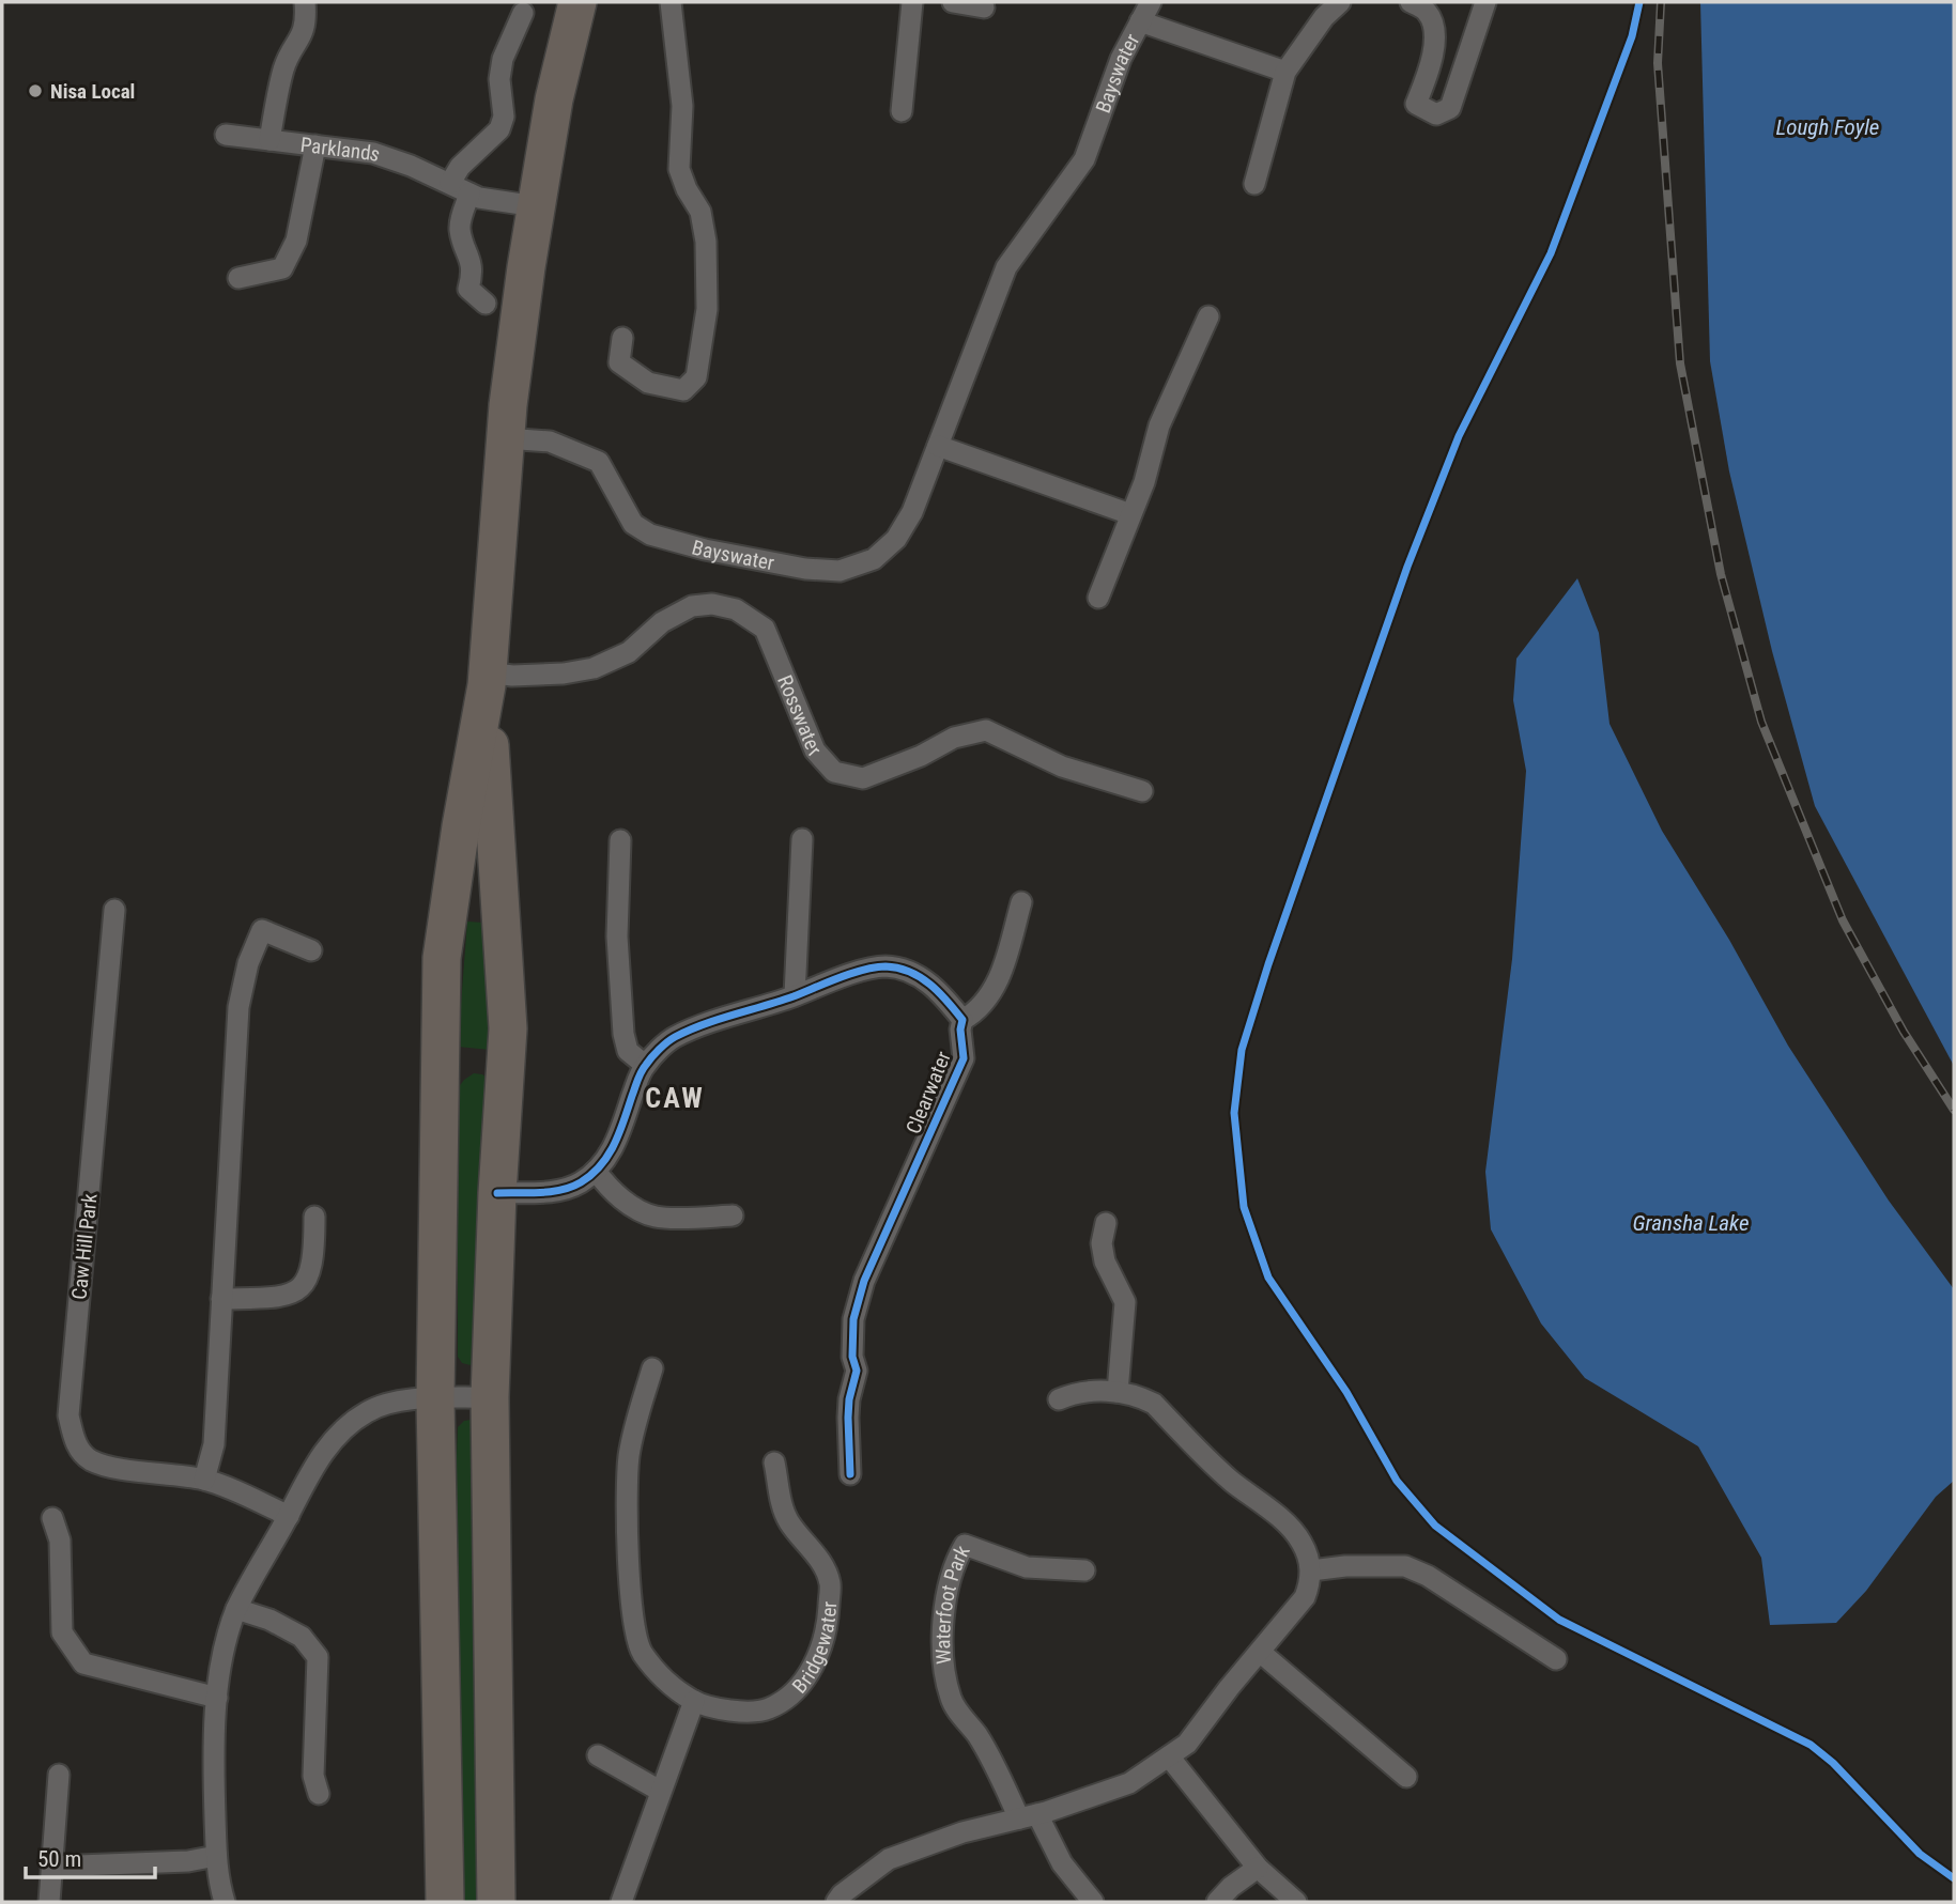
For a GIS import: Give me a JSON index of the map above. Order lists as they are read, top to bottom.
{
  "streets": {
    "street": [
      "Bayswater",
      "Parklands",
      "Rosswater",
      "Clearwater",
      "Caw Hill Park",
      "Waterfoot Park",
      "Bridgewater"
    ]
  },
  "districts": ["CAW"],
  "water": ["Lough Foyle", "Gransha Lake"],
  "places": ["Nisa Local"],
  "scale_bar": "50 m"
}
